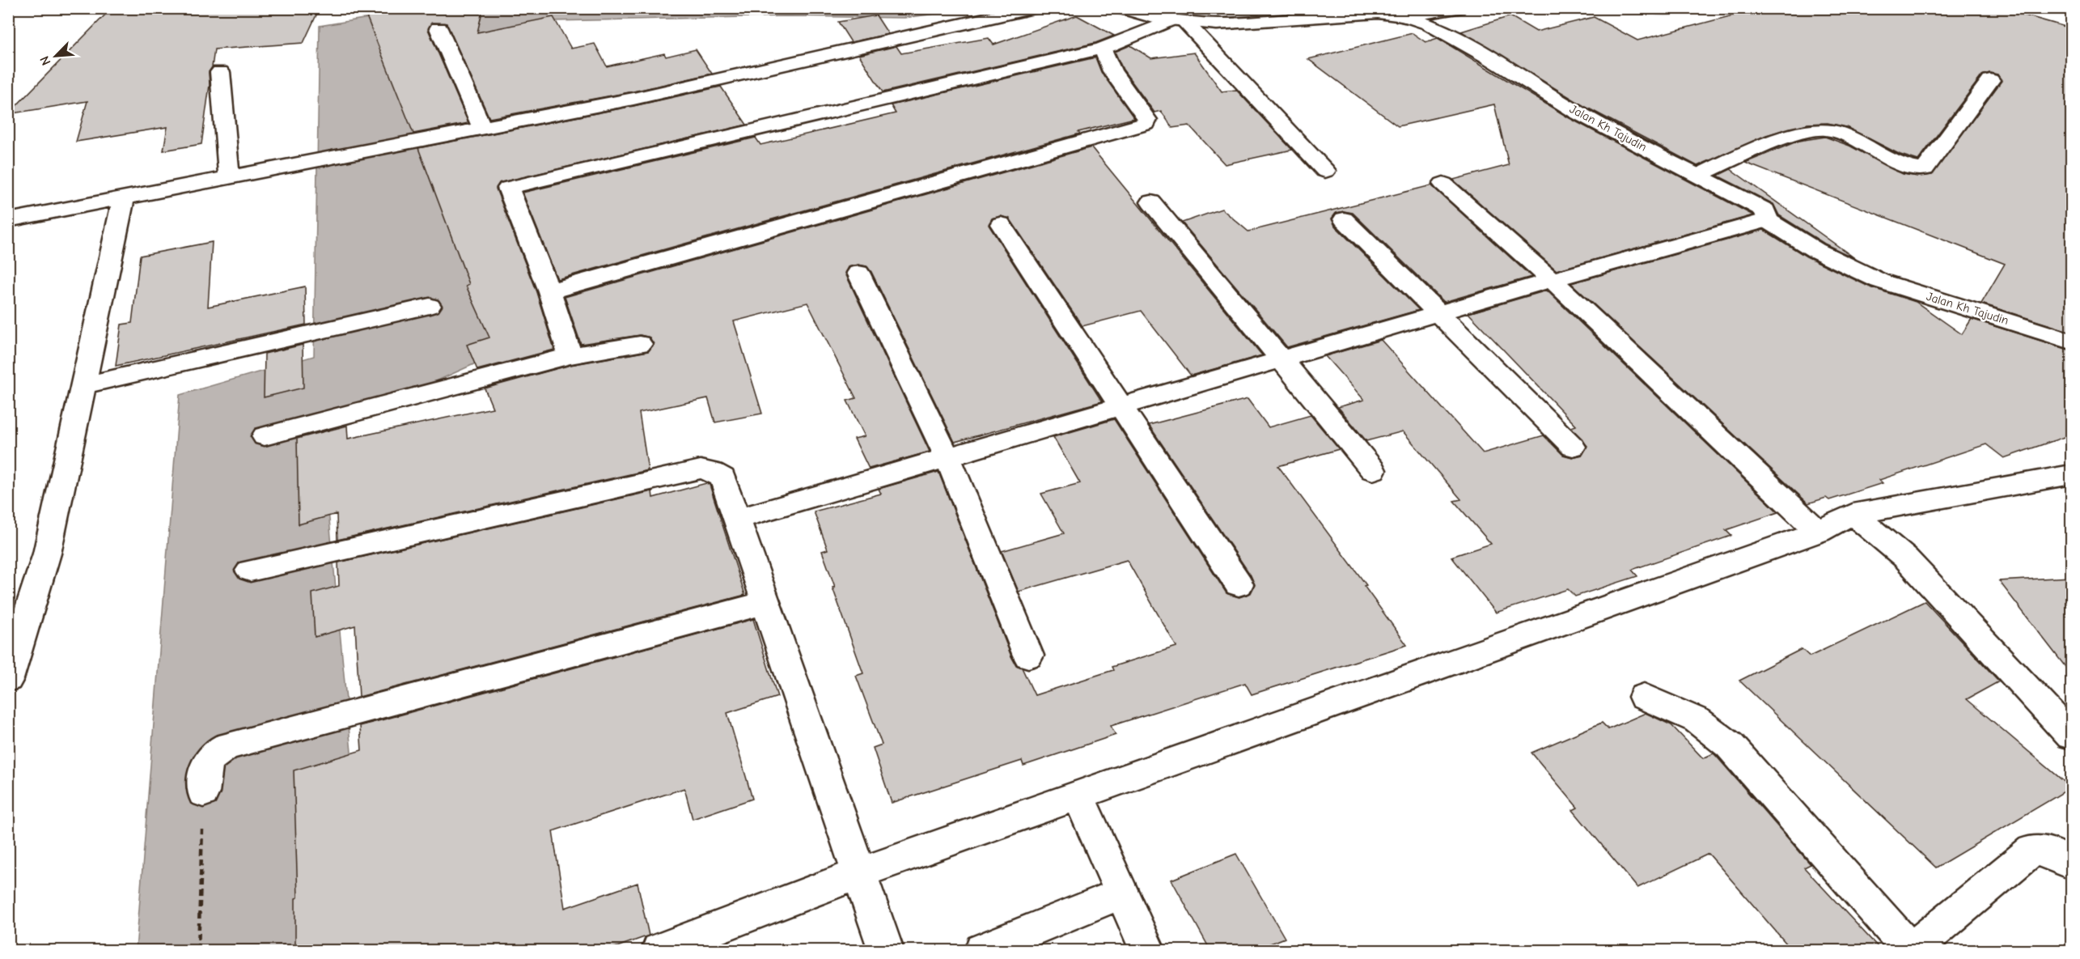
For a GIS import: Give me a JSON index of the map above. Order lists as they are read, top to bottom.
{
  "streets": {
    "street": ["Jalan Kh Tajudin"]
  },
  "north": "bottom left"
}
